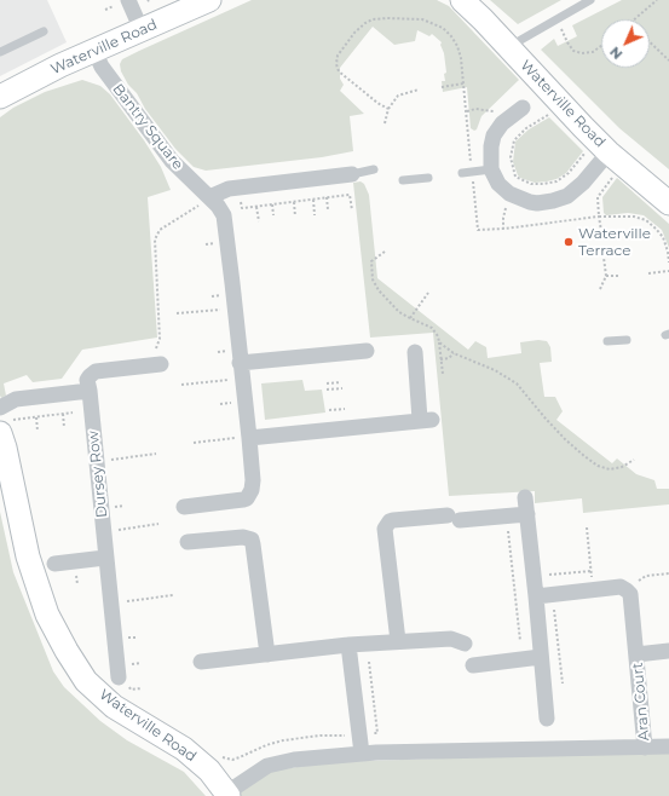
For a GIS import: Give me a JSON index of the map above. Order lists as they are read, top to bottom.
{
  "streets": {
    "street": [
      "Waterville Road",
      "Bantry Square",
      "Dursey Row",
      "Aran Court"
    ]
  },
  "crossings": [
    ["Waterville Road", "Bantry Square"]
  ],
  "places": ["Waterville Terrace"],
  "north": "bottom left"
}
